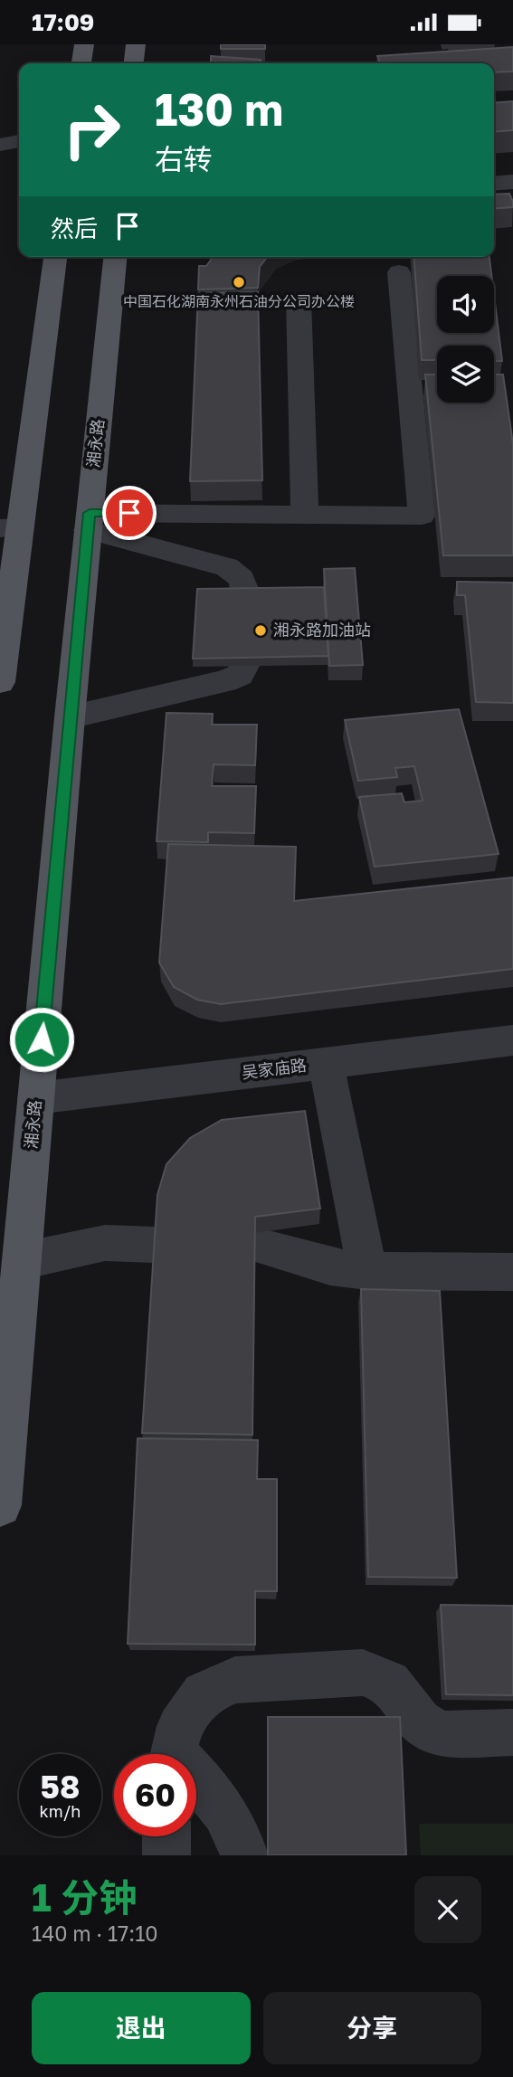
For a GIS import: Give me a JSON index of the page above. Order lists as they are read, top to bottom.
{
  "streets": {
    "main road": ["湘永路"],
    "street": ["吴家庙路"]
  },
  "crossings": [
    ["湘永路", "吴家庙路"]
  ],
  "places": ["中国石化湖南永州石油分公司办公楼", "湘永路加油站"],
  "page": {
    "status": "17:09",
    "turn": ["130 m", "右转"],
    "then": "然后",
    "speed": "58 km/h",
    "limit": "60",
    "heading": ["1 分钟", "140 m · 17:10"],
    "buttons": ["退出", "分享"]
  }
}
